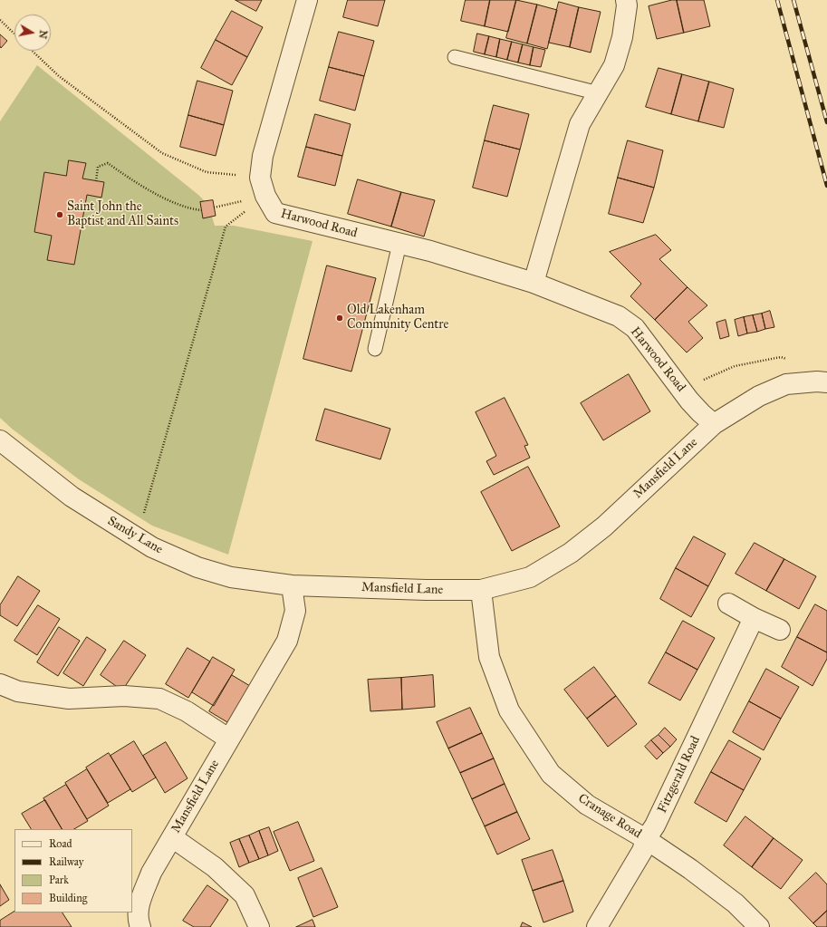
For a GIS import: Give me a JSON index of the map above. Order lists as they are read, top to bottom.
{
  "streets": {
    "street": [
      "Harwood Road",
      "Mansfield Lane",
      "Sandy Lane",
      "Fitzgerald Road",
      "Cranage Road"
    ]
  },
  "crossings": [
    ["Harwood Road", "Mansfield Lane"],
    ["Mansfield Lane", "Sandy Lane"],
    ["Mansfield Lane", "Cranage Road"],
    ["Fitzgerald Road", "Cranage Road"]
  ],
  "places": ["Saint John the Baptist and All Saints", "Old Lakenham Community Centre"],
  "legend": [
    "Road",
    "Railway",
    "Park",
    "Building"
  ],
  "north": "right"
}
